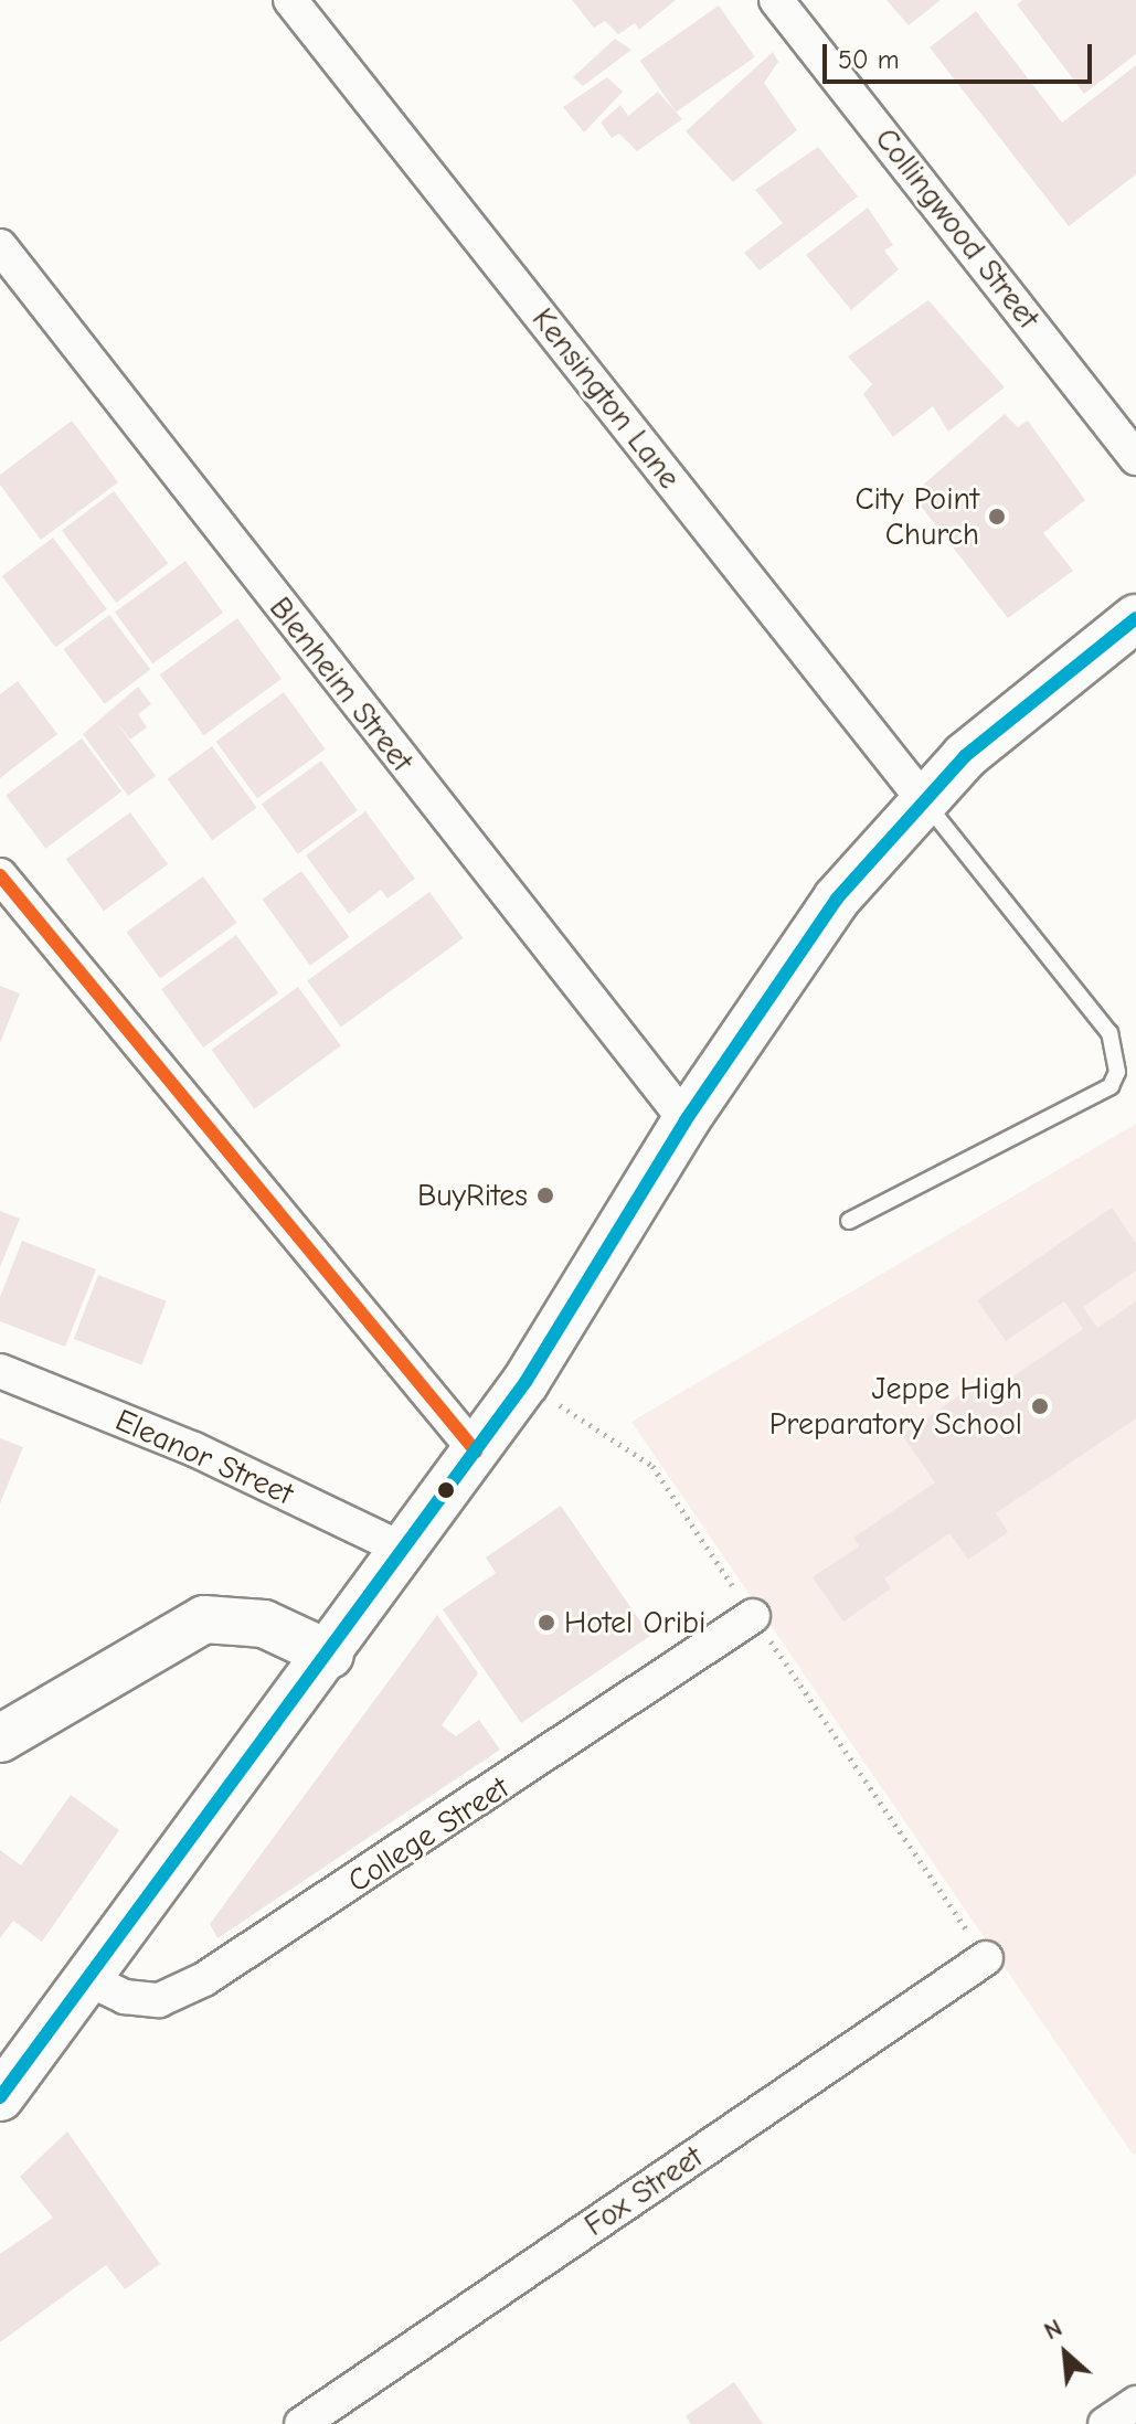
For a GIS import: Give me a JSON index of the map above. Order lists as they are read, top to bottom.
{
  "streets": {
    "street": [
      "Collingwood Street",
      "Kensington Lane",
      "Blenheim Street",
      "Eleanor Street",
      "College Street",
      "Fox Street"
    ]
  },
  "places": [
    "City Point Church",
    "BuyRites",
    "Jeppe High Preparatory School",
    "Hotel Oribi"
  ],
  "scale_bar": "50 m",
  "north": "top left"
}
